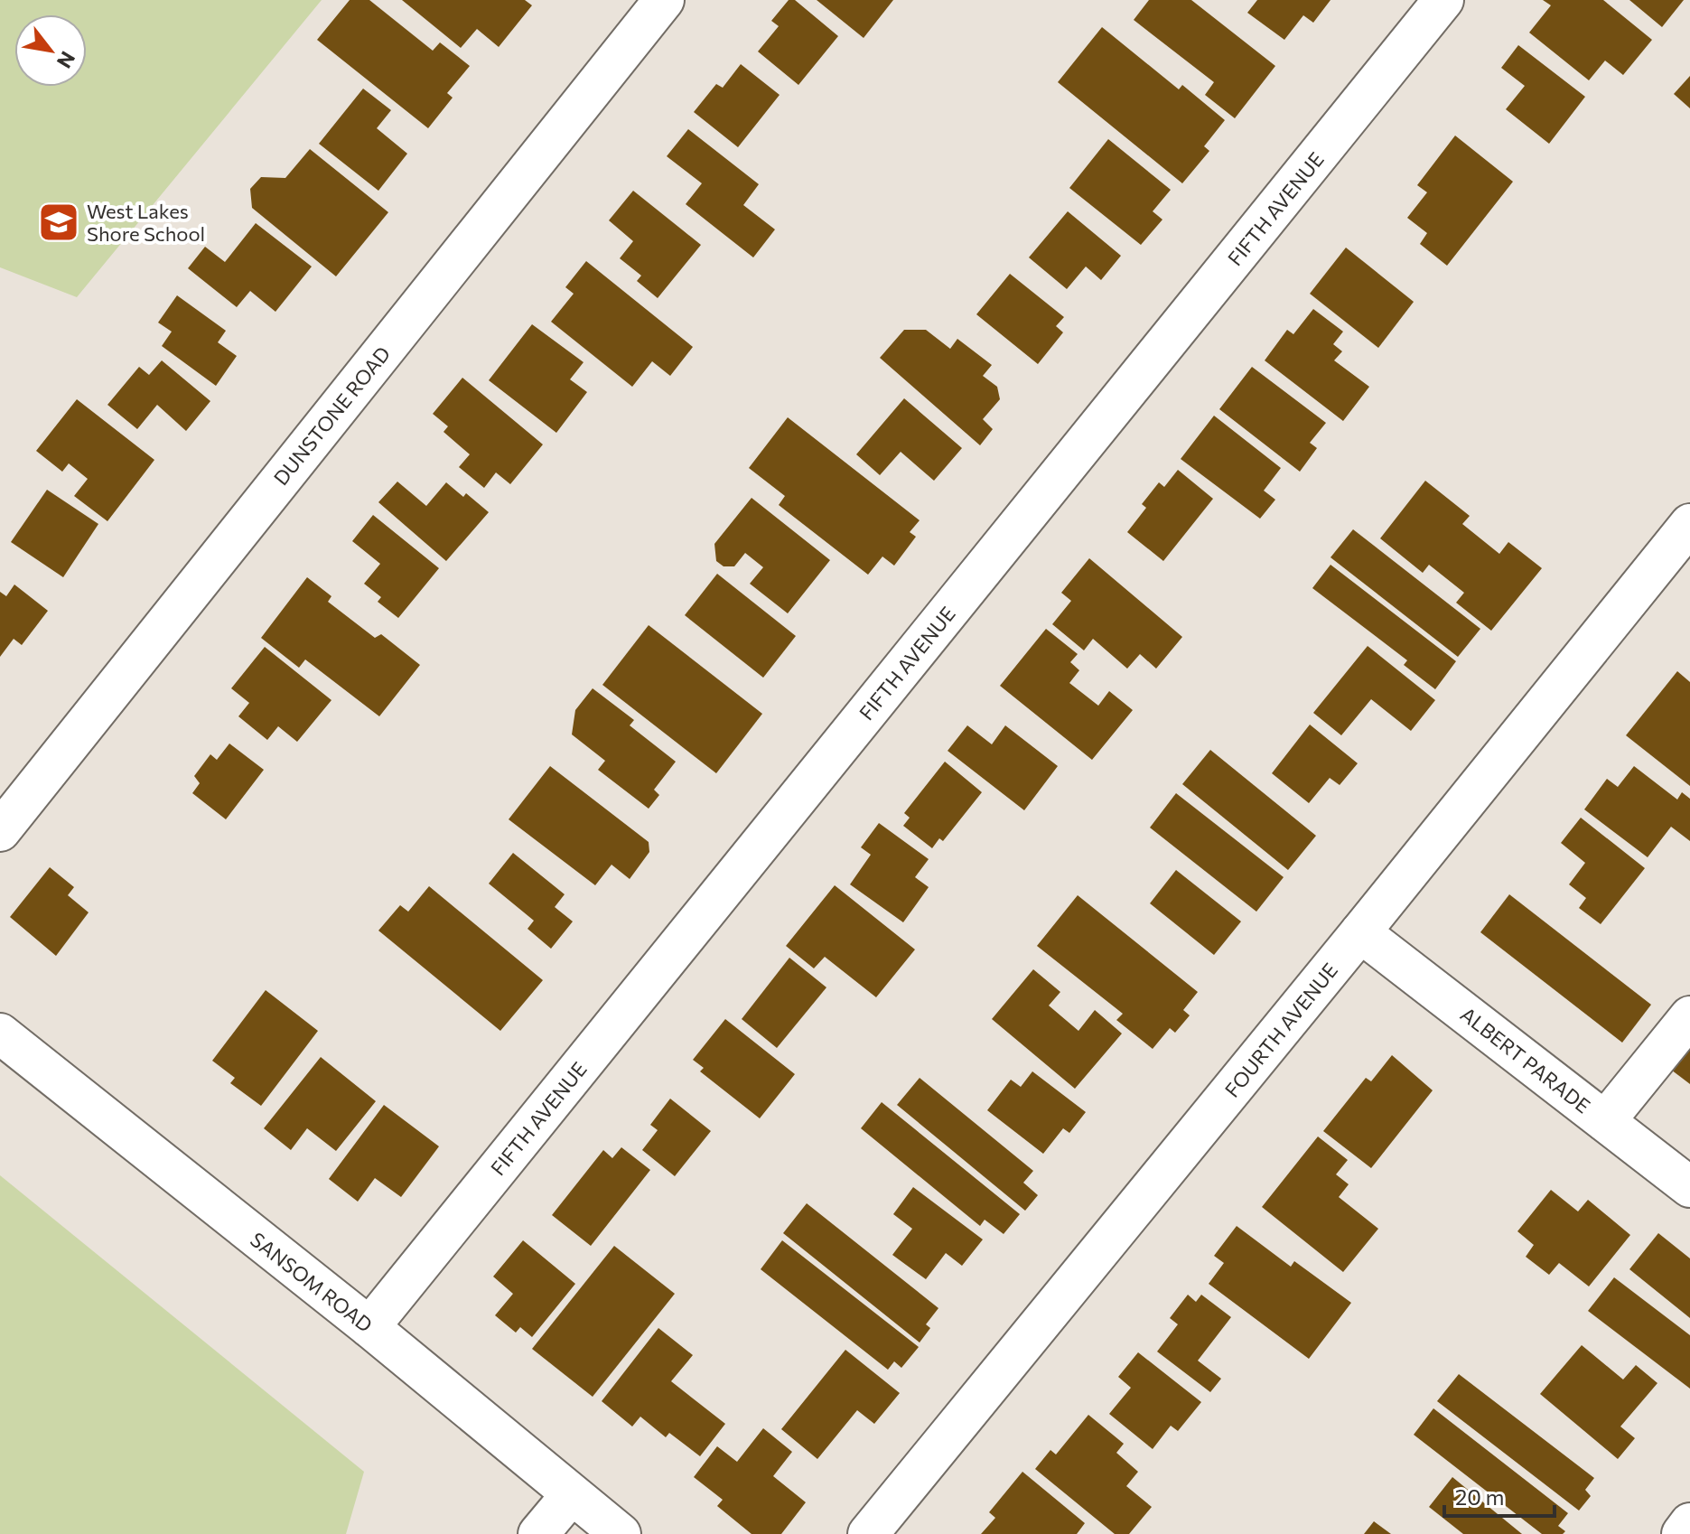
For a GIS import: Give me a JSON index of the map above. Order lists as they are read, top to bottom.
{
  "streets": {
    "street": [
      "FIFTH AVENUE",
      "DUNSTONE ROAD",
      "FOURTH AVENUE",
      "ALBERT PARADE",
      "SANSOM ROAD"
    ]
  },
  "crossings": [
    ["FIFTH AVENUE", "SANSOM ROAD"],
    ["FOURTH AVENUE", "ALBERT PARADE"]
  ],
  "places": {
    "school or university": ["West Lakes Shore School"]
  },
  "scale_bar": "20 m",
  "north": "bottom right"
}
